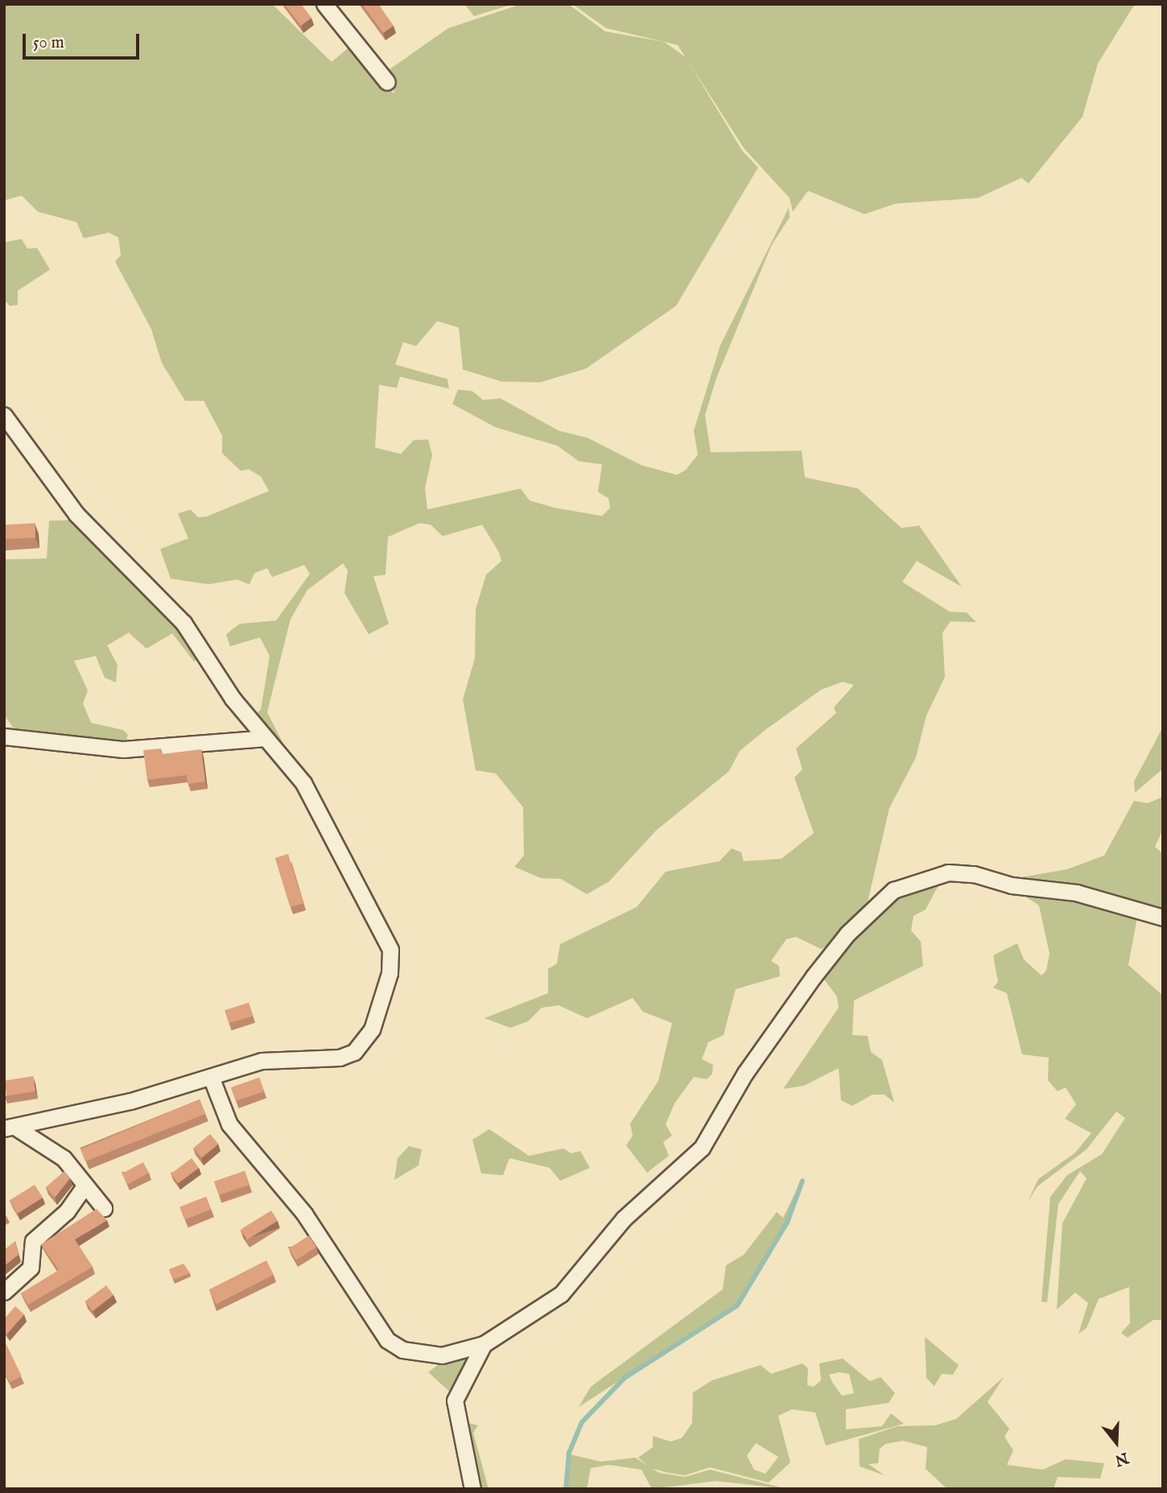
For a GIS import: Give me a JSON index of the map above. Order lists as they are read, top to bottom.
{
  "scale_bar": "50 m",
  "north": "bottom"
}
